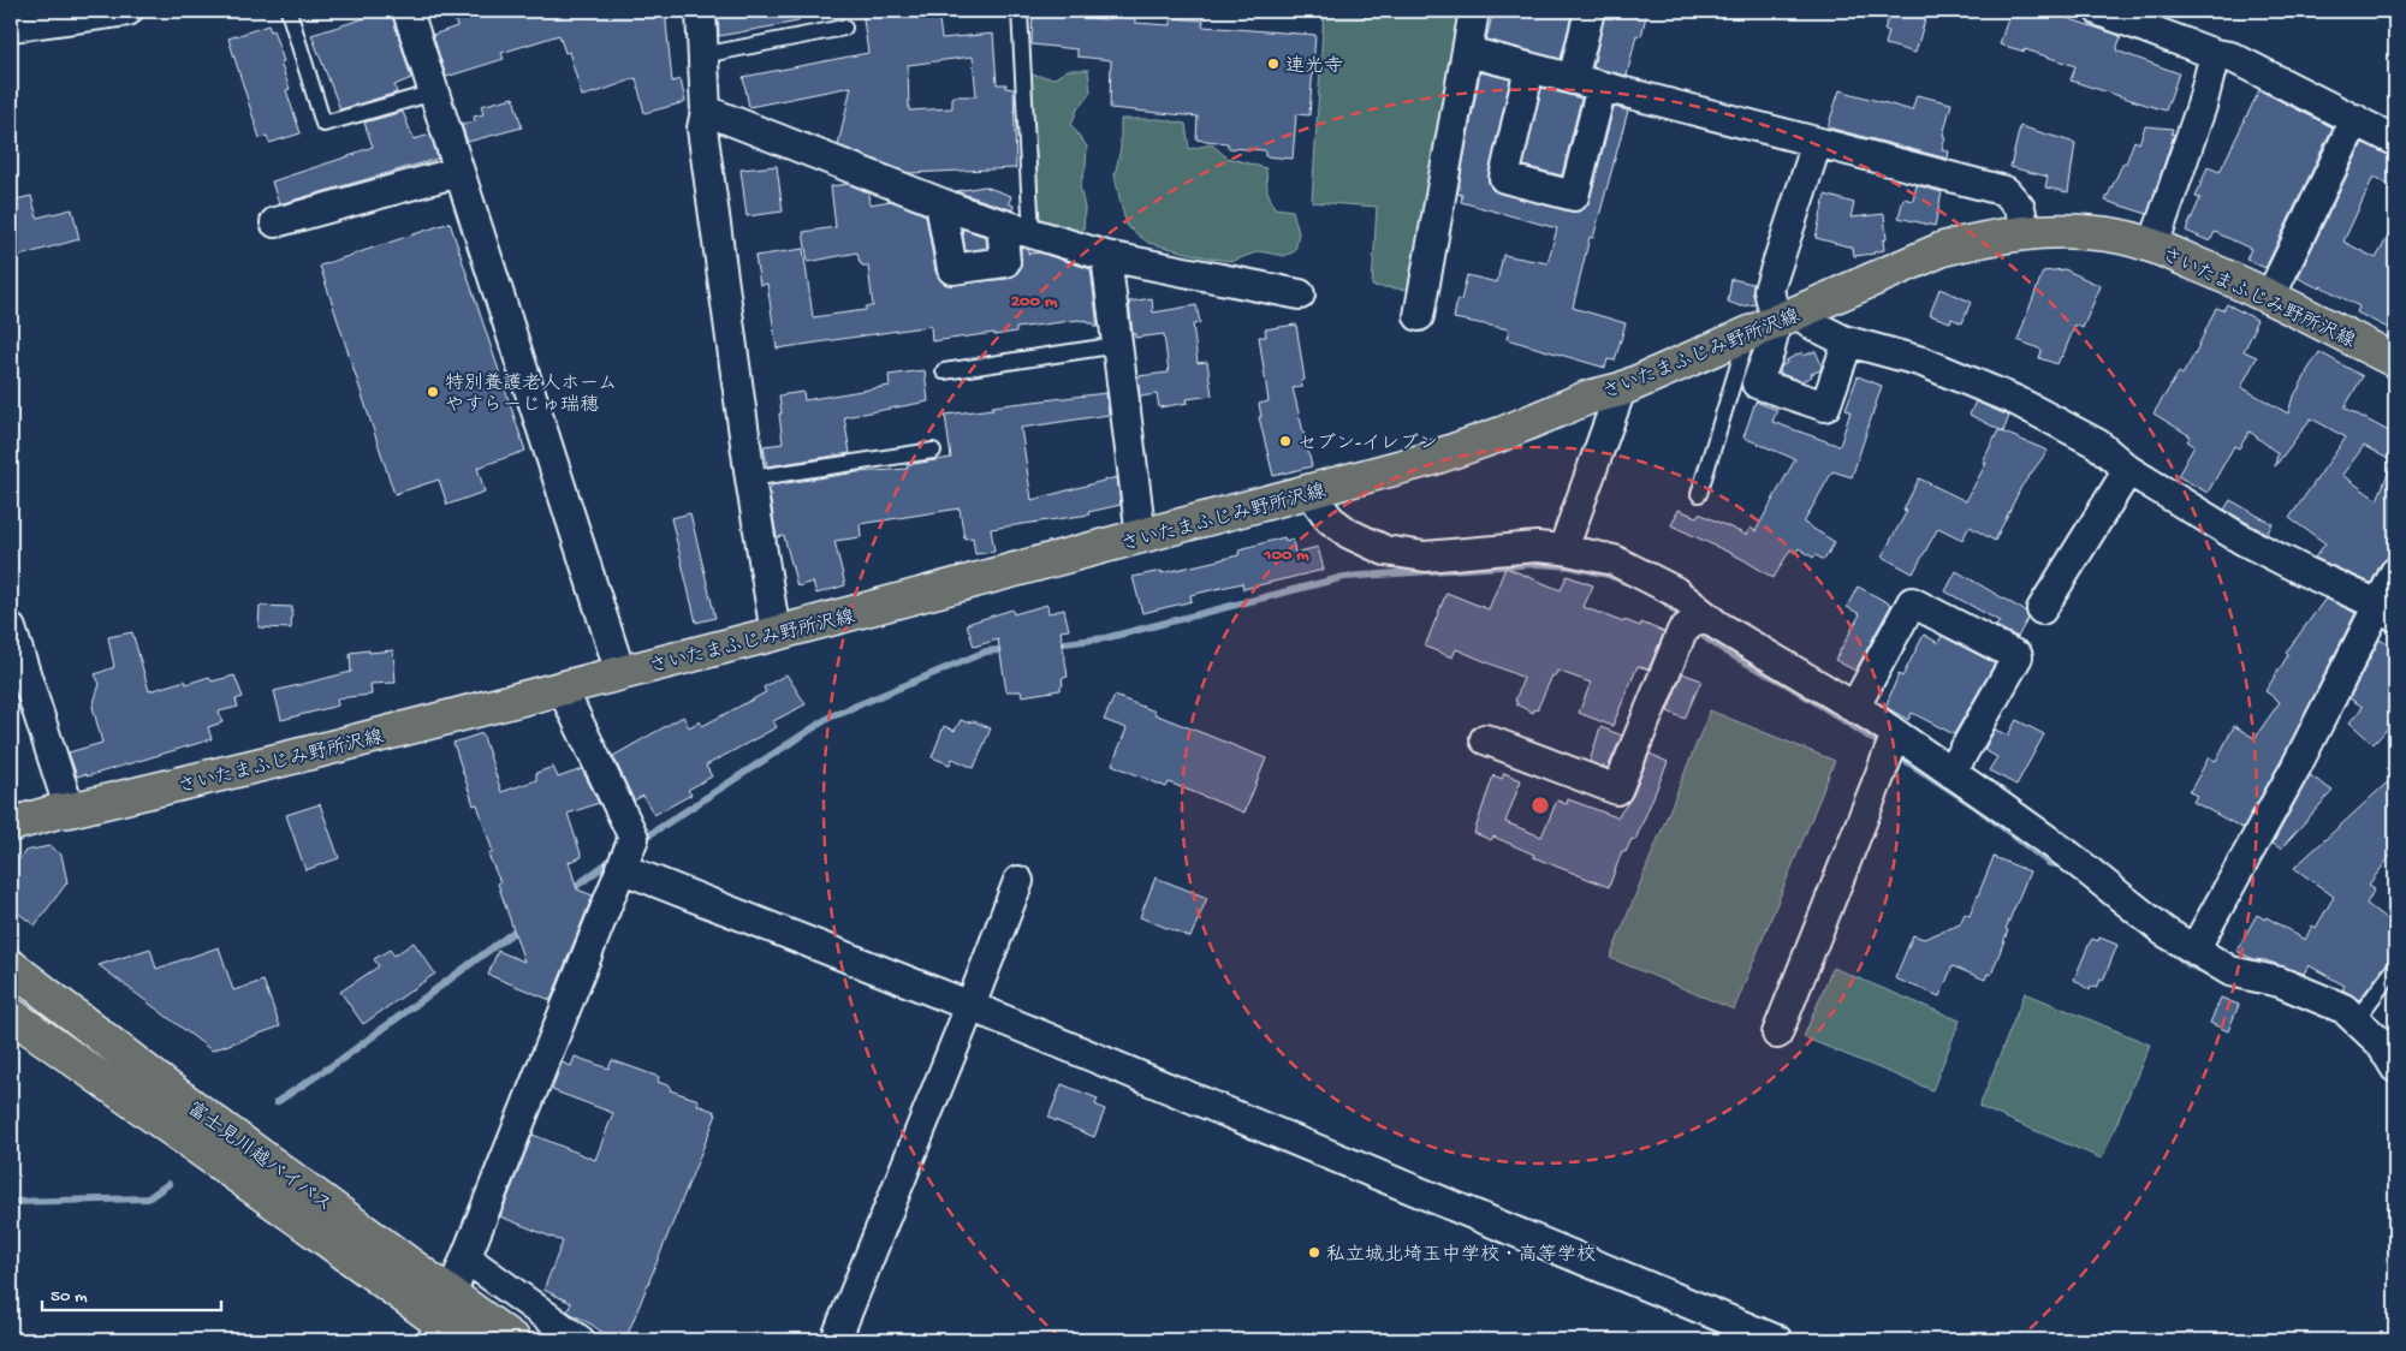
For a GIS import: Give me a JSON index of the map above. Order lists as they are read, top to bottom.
{
  "streets": {
    "main road": ["さいたまふじみ野所沢線", "富士見川越バイパス"]
  },
  "places": [
    "連光寺",
    "特別養護老人ホーム やすらーじゅ瑞穂",
    "セブン-イレブン",
    "私立城北埼玉中学校・高等学校"
  ],
  "scale_bar": "50 m",
  "rings": ["200 m", "100 m"]
}
